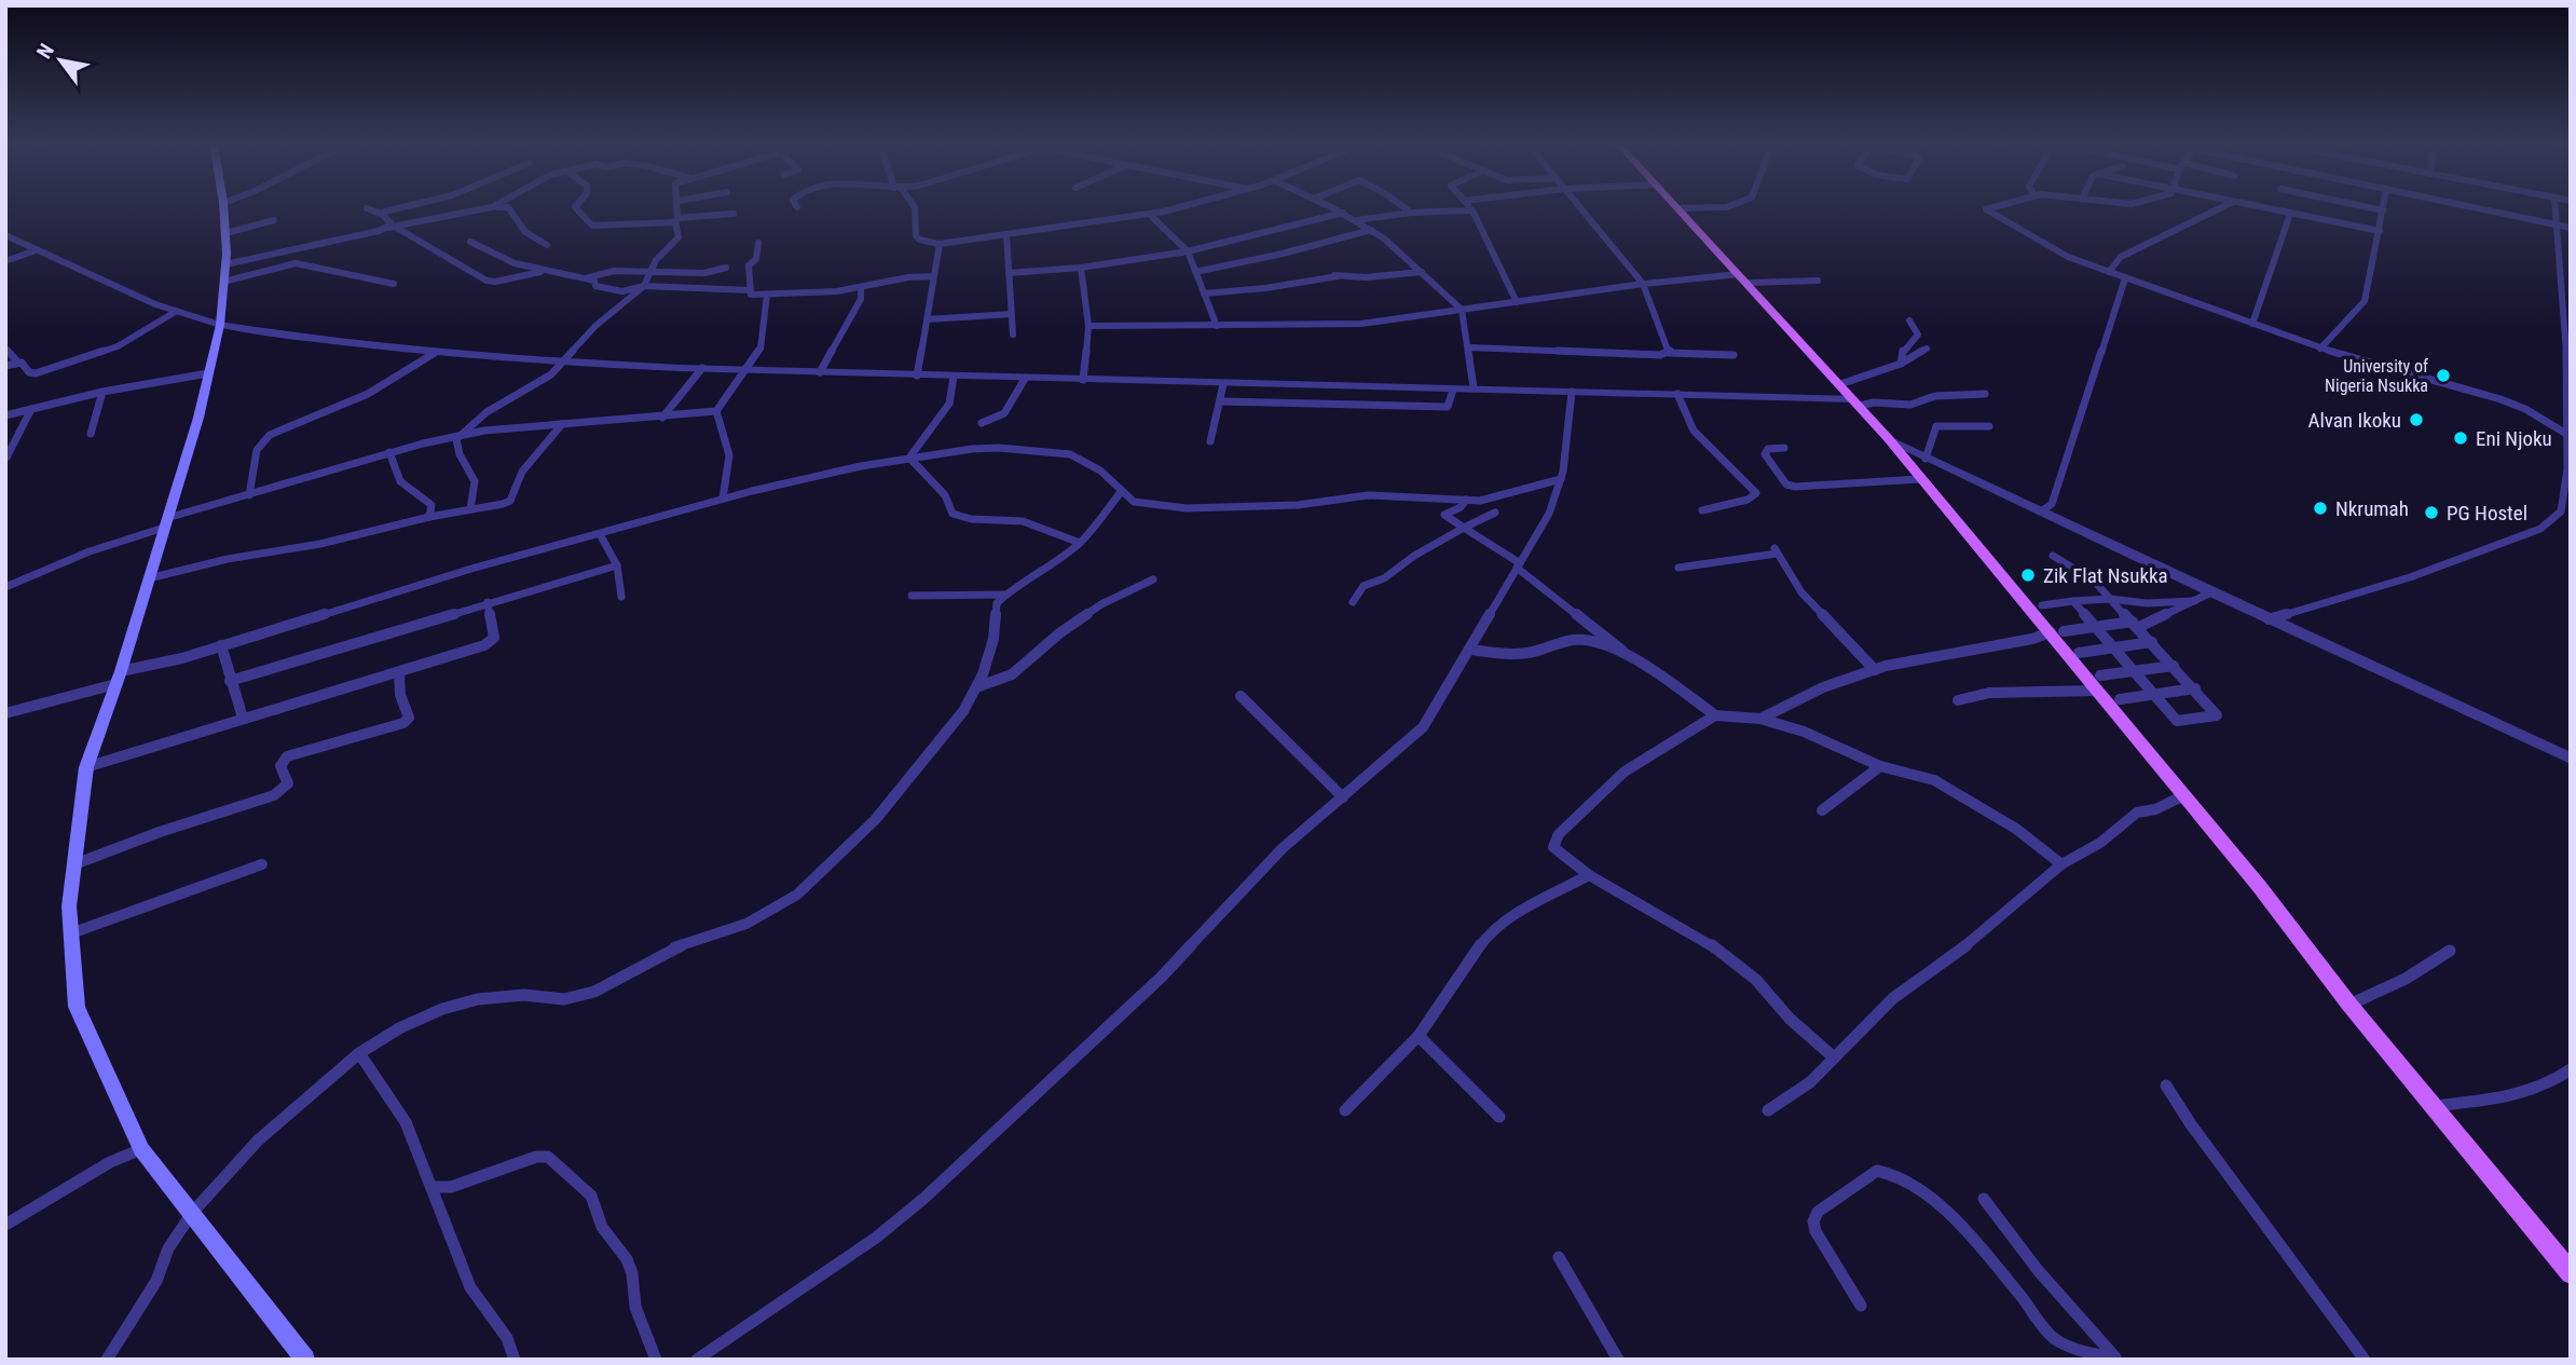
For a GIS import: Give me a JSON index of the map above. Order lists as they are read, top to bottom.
{
  "places": [
    "University of Nigeria Nsukka",
    "Alvan Ikoku",
    "Eni Njoku",
    "Nkrumah",
    "PG Hostel",
    "Zik Flat Nsukka"
  ],
  "north": "top left"
}
